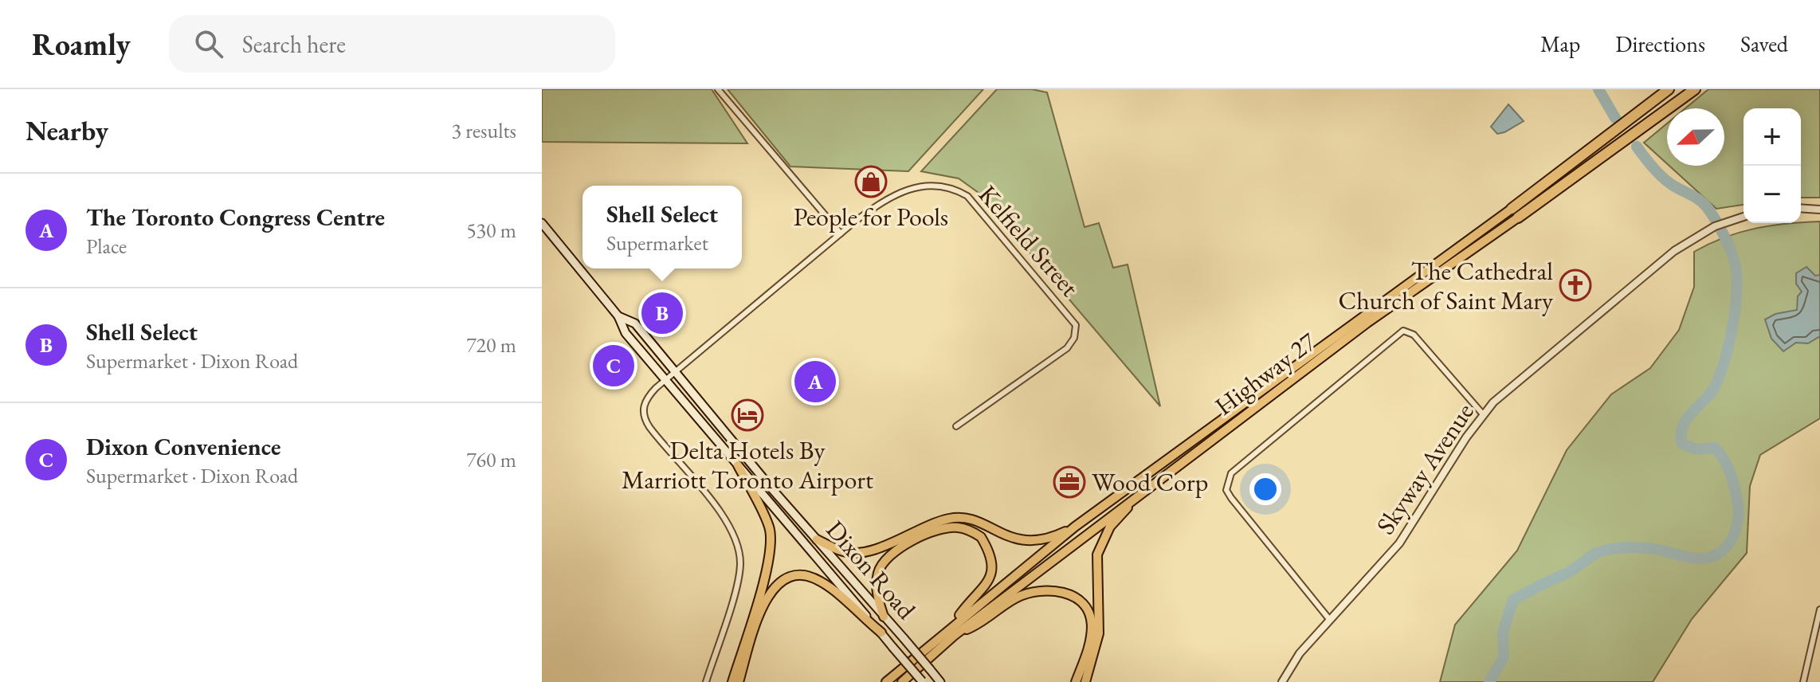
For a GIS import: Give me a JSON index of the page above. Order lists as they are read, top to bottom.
{
  "streets": {
    "highway": ["Highway 27"],
    "main road": ["Dixon Road"],
    "street": ["Kelfield Street", "Skyway Avenue"]
  },
  "crossings": [
    ["Kelfield Street", "Dixon Road"]
  ],
  "places": {
    "shop": ["People for Pools"],
    "church": ["The Cathedral Church of Saint Mary"],
    "hotel": ["Delta Hotels By Marriott Toronto Airport"],
    "office": ["Wood Corp"]
  },
  "north": "left",
  "page": {
    "header": "Roamly",
    "search": "Search here",
    "nav": ["Map", "Directions", "Saved"],
    "heading": ["Nearby", "3 results"],
    "map_buttons": ["+", "−"],
    "list": [
      {
        "mark": "A",
        "name": "The Toronto Congress Centre",
        "note": "Place",
        "value": "530 m"
      },
      {
        "mark": "B",
        "name": "Shell Select",
        "note": "Supermarket · Dixon Road",
        "value": "720 m"
      },
      {
        "mark": "C",
        "name": "Dixon Convenience",
        "note": "Supermarket · Dixon Road",
        "value": "760 m"
      }
    ],
    "popup": ["Shell Select", "Supermarket"],
    "pins": ["B", "C", "A"]
  }
}
